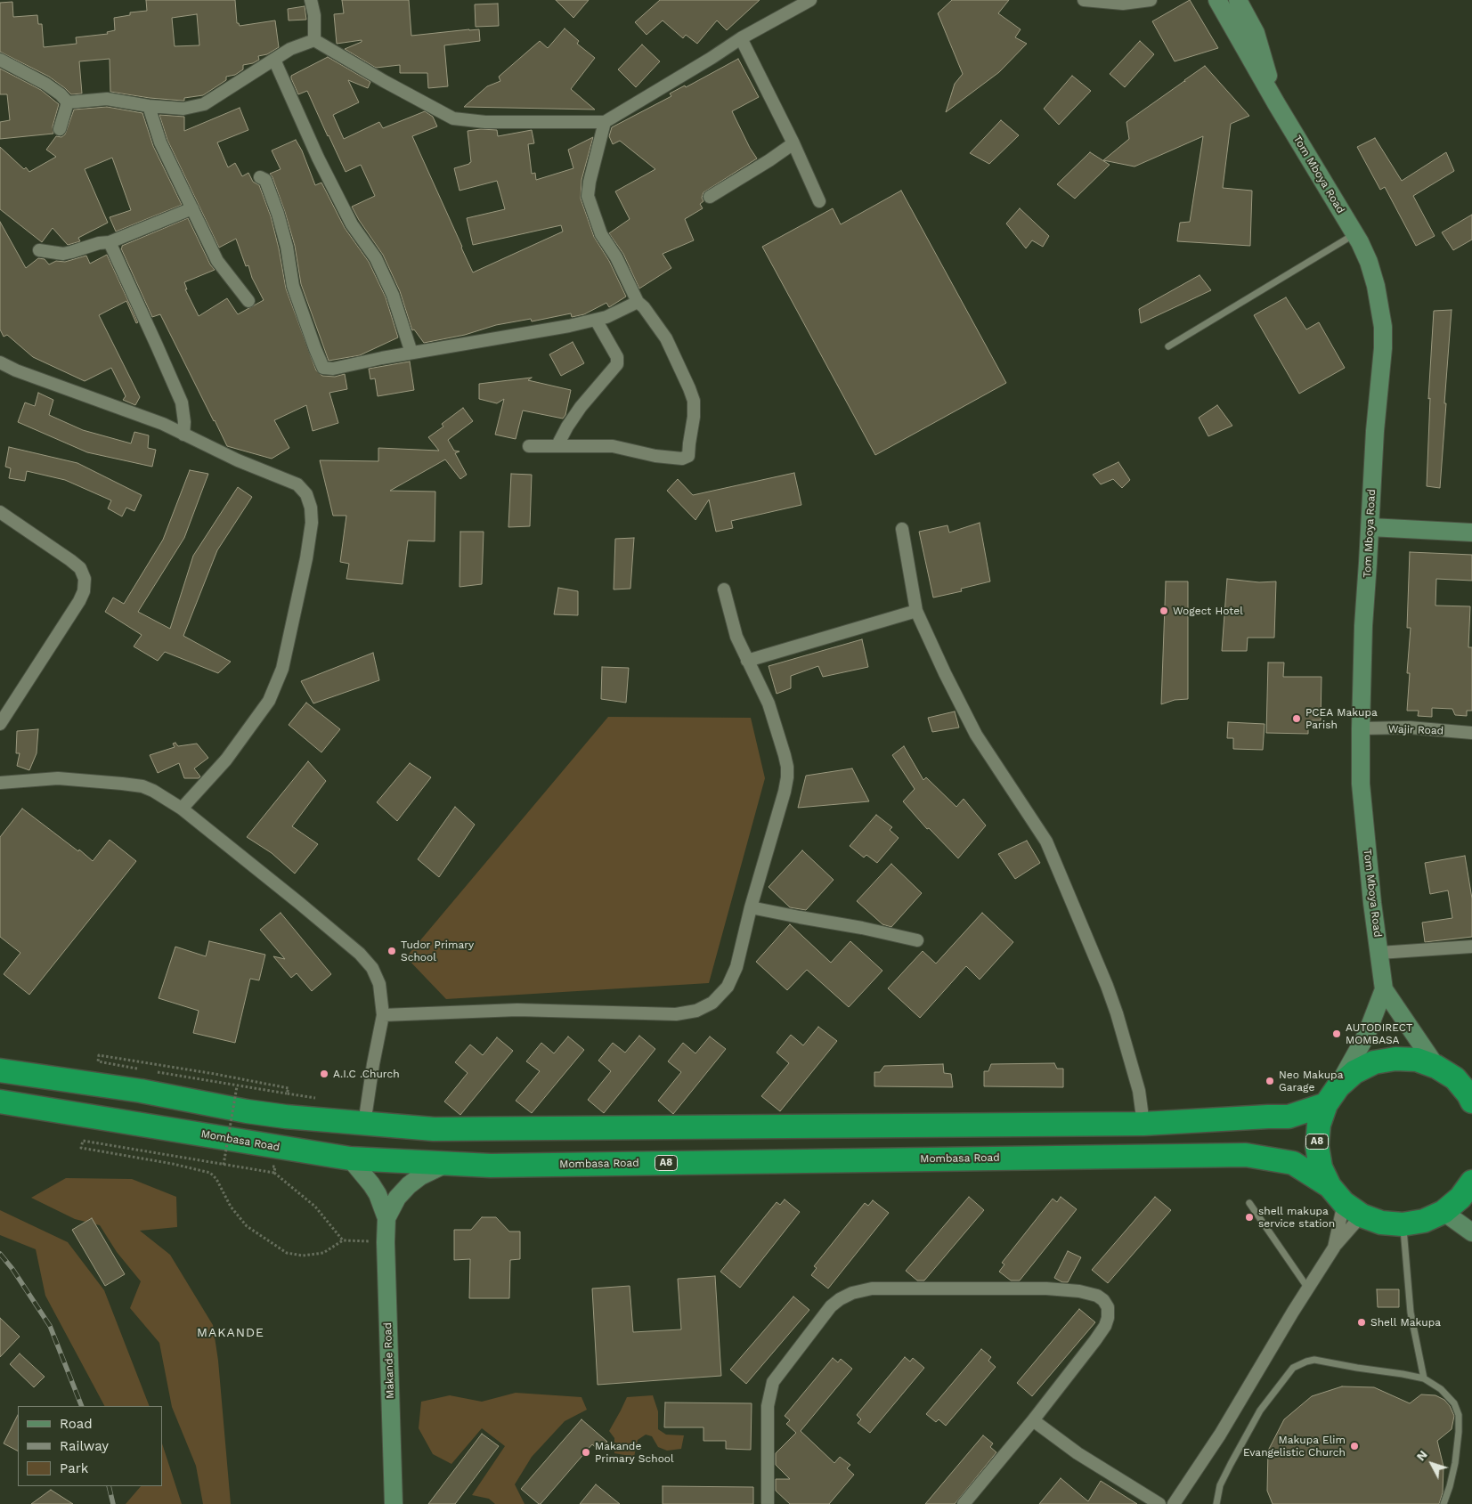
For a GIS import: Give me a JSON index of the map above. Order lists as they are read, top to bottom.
{
  "streets": {
    "highway": ["Mombasa Road", "A8"],
    "main road": ["Tom Mboya Road", "Makande Road"],
    "street": ["Wajir Road"]
  },
  "crossings": [
    ["Tom Mboya Road", "Wajir Road"],
    ["Mombasa Road", "A8"],
    ["Mombasa Road", "Makande Road"]
  ],
  "districts": ["MAKANDE"],
  "places": [
    "Wogect Hotel",
    "PCEA Makupa Parish",
    "Tudor Primary School",
    "AUTODIRECT MOMBASA",
    "A.I.C .Church",
    "Neo Makupa Garage",
    "shell makupa service station",
    "Shell Makupa",
    "Makupa Elim Evangelistic Church",
    "Makande Primary School"
  ],
  "legend": ["Road", "Railway", "Park"],
  "north": "top left"
}
